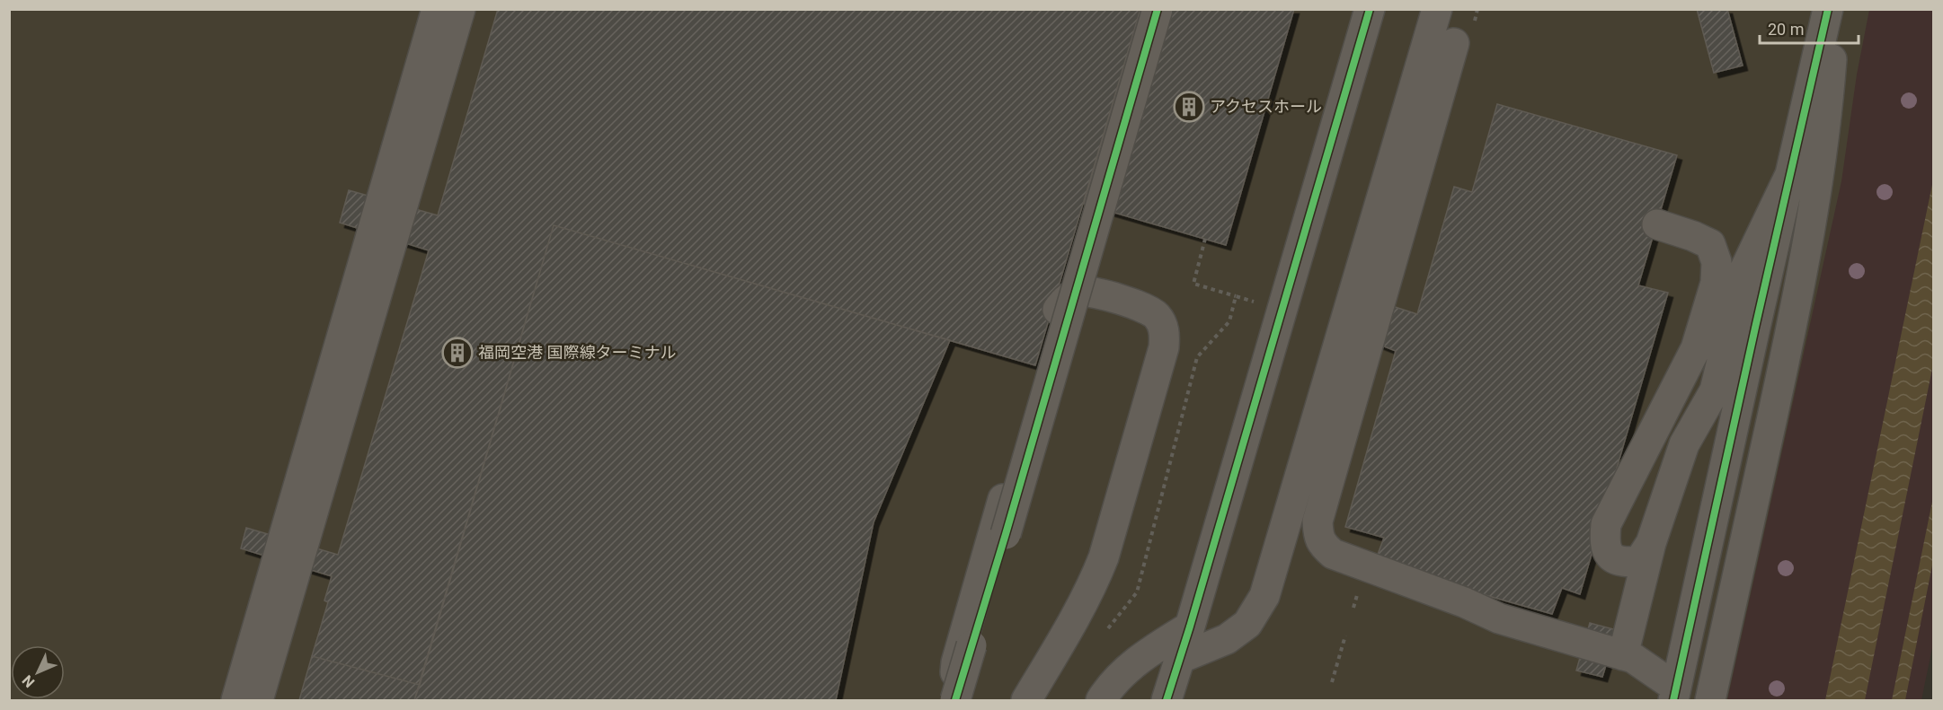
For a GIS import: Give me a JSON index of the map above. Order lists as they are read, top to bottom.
{
  "places": {
    "building": ["アクセスホール", "福岡空港 国際線ターミナル"]
  },
  "scale_bar": "20 m",
  "north": "bottom left"
}
